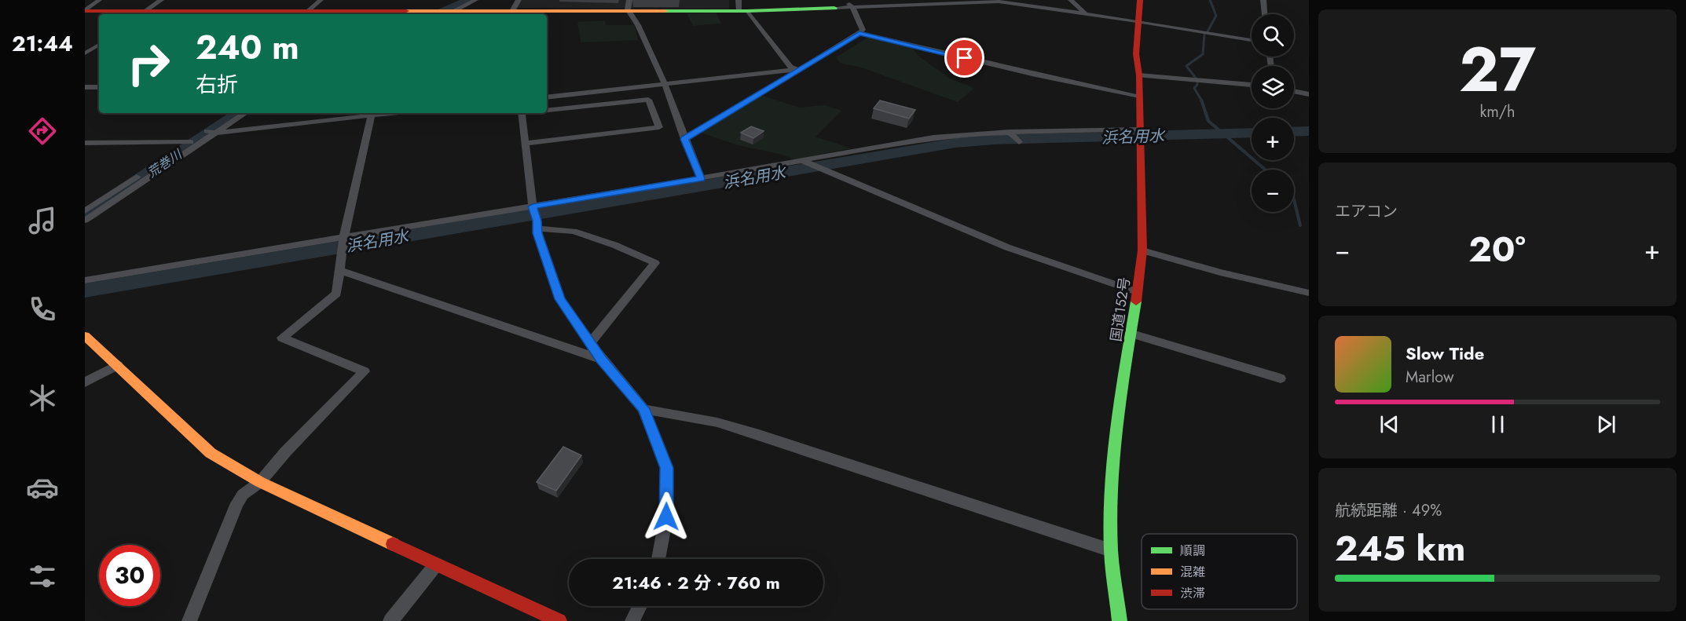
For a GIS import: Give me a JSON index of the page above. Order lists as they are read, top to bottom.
{
  "streets": {
    "main road": ["国道152号"]
  },
  "water": ["浜名用水", "荒巻川"],
  "legend": ["順調", "混雑", "渋滞"],
  "page": {
    "tabs": "21:44",
    "tile": [
      ["27", "km/h"],
      "エアコン",
      ["航続距離 · 49%", "245 km"]
    ],
    "map_buttons": ["+", "−"],
    "turn": ["240 m", "右折"],
    "heat": ["−", "20°", "+"],
    "song": ["Slow Tide", "Marlow"],
    "limit": "30",
    "trip": "21:46 · 2 分 · 760 m"
  }
}
